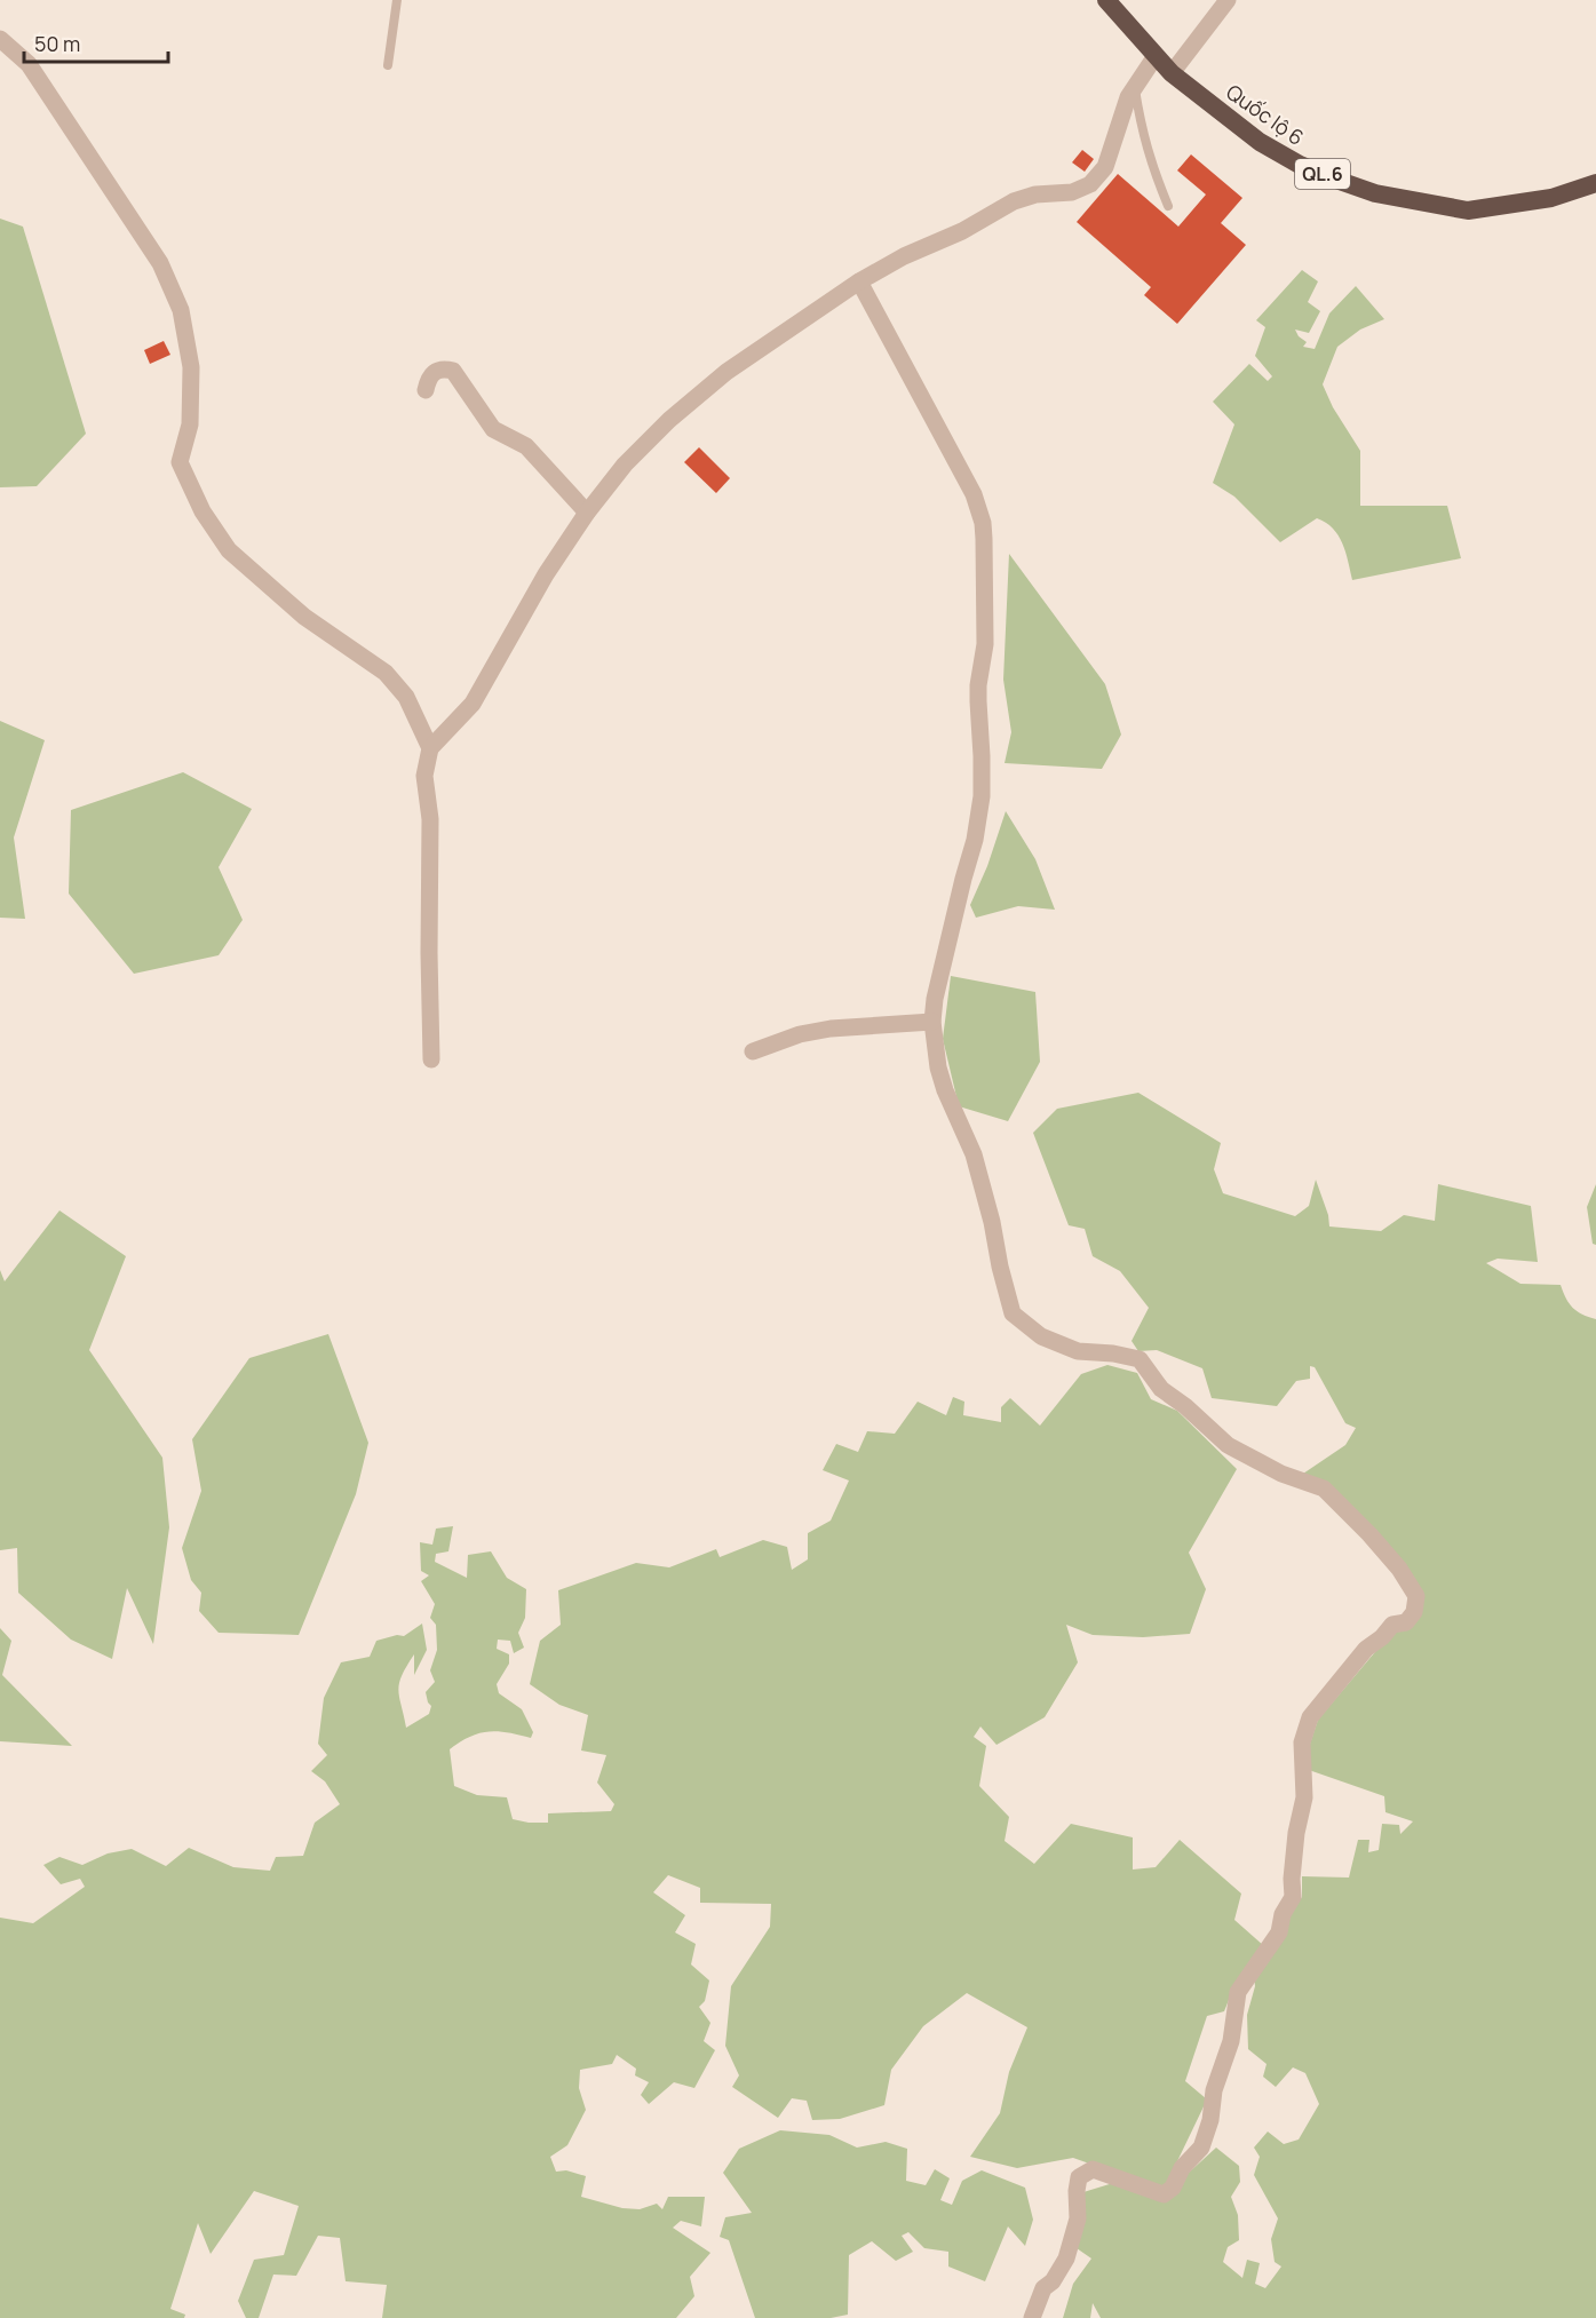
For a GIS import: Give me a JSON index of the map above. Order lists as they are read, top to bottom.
{
  "streets": {
    "highway": ["Quốc lộ 6", "QL.6"]
  },
  "scale_bar": "50 m"
}
